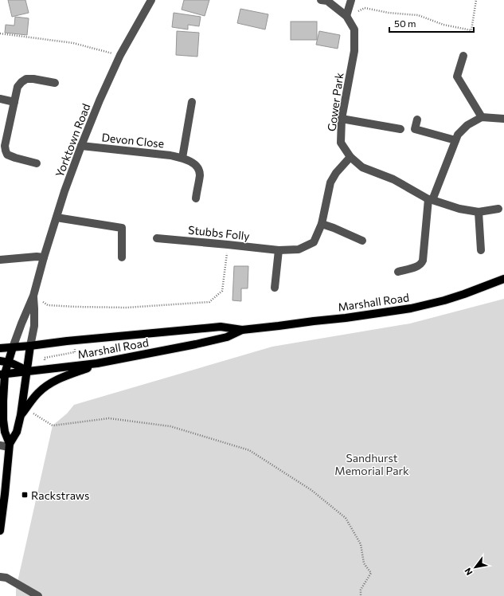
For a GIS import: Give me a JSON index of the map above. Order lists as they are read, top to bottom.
{
  "streets": {
    "main road": ["Yorktown Road", "Marshall Road"],
    "street": ["Gower Park", "Devon Close", "Stubbs Folly"]
  },
  "crossings": [
    ["Gower Park", "Stubbs Folly"],
    ["Yorktown Road", "Devon Close"],
    ["Yorktown Road", "Marshall Road"]
  ],
  "parks": ["Sandhurst Memorial Park"],
  "places": {
    "transit": ["Rackstraws"]
  },
  "scale_bar": "50 m",
  "north": "bottom left"
}
